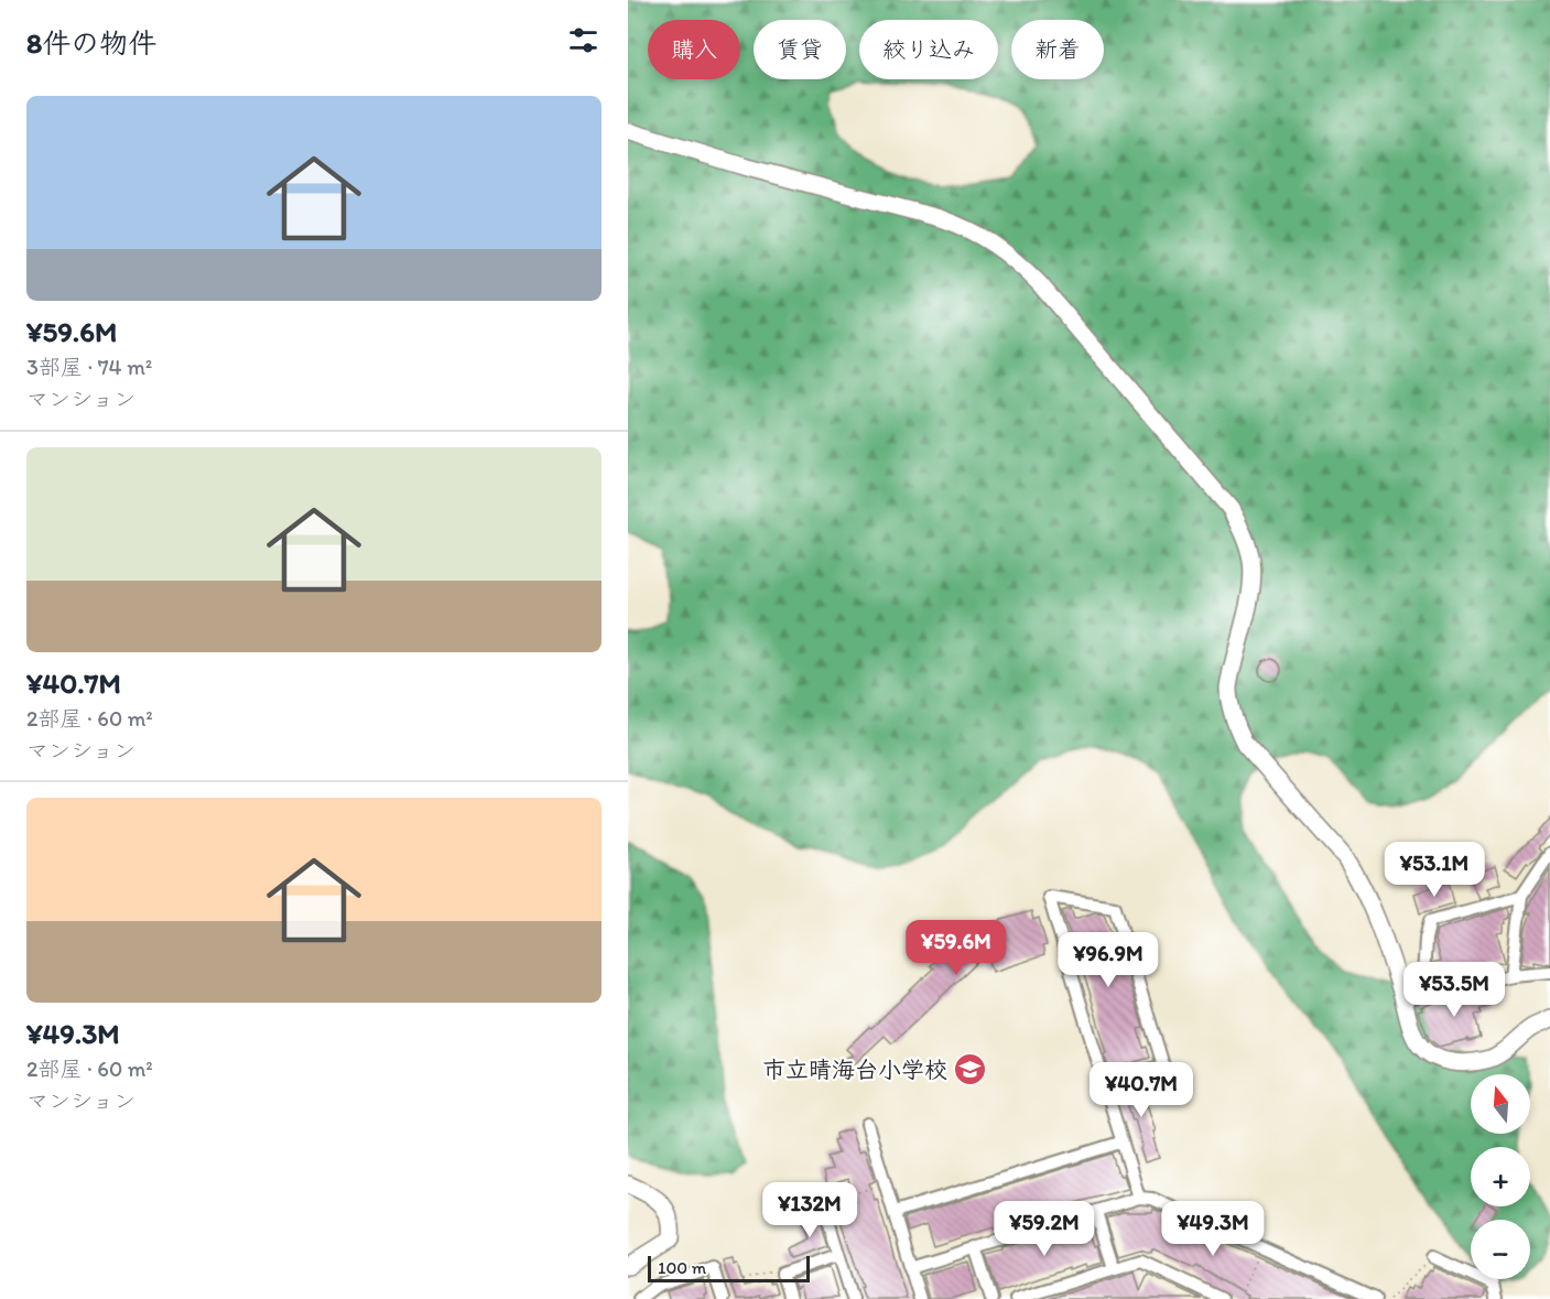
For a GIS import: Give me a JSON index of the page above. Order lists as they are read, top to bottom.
{
  "places": {
    "school or university": ["市立晴海台小学校"]
  },
  "scale_bar": "100 m",
  "north": "top",
  "page": {
    "heading": "8件の物件",
    "chip": [
      "購入",
      "賃貸",
      "絞り込み",
      "新着"
    ],
    "list": [
      {
        "name": "¥59.6M",
        "note": "3部屋 · 74 m² · マンション"
      },
      {
        "name": "¥40.7M",
        "note": "2部屋 · 60 m² · マンション"
      },
      {
        "name": "¥49.3M",
        "note": "2部屋 · 60 m² · マンション"
      }
    ],
    "price": [
      "¥53.1M",
      "¥59.6M",
      "¥96.9M",
      "¥53.5M",
      "¥40.7M",
      "¥132M",
      "¥59.2M",
      "¥49.3M"
    ],
    "map_buttons": ["+", "−"],
    "scale": "100 m"
  }
}
